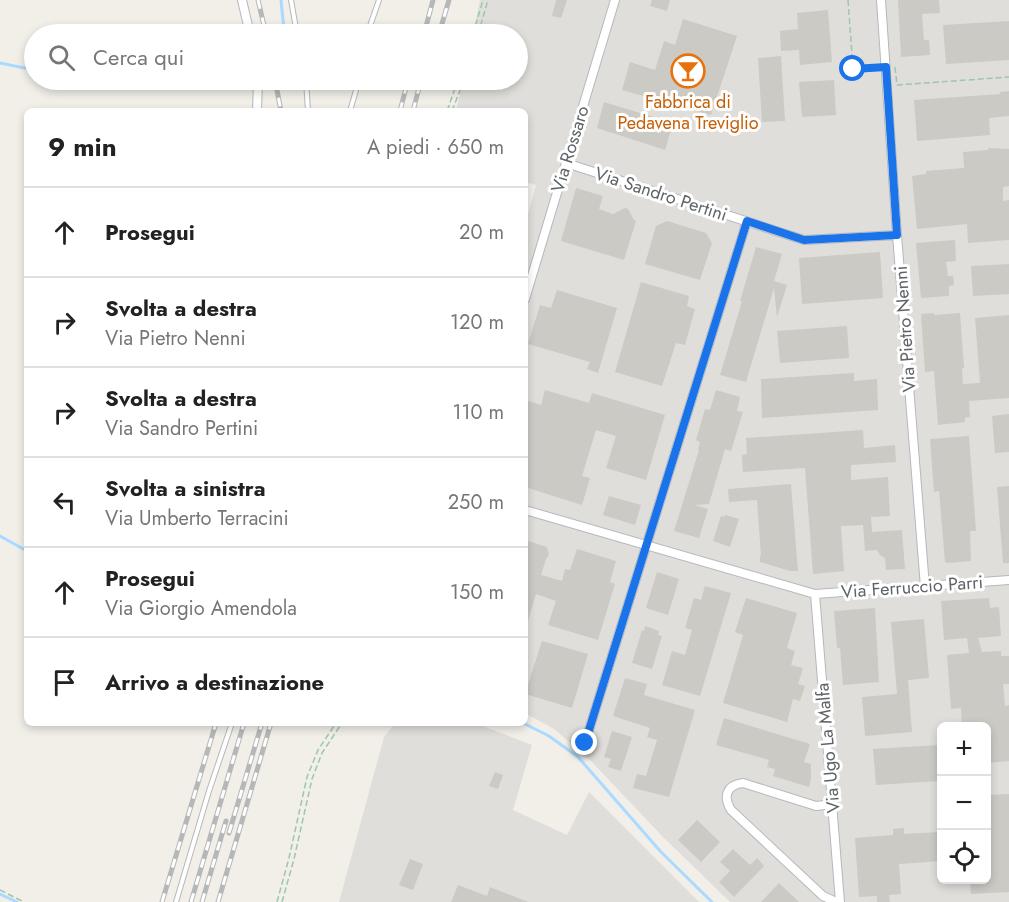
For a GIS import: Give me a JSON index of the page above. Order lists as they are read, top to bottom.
{
  "streets": {
    "street": [
      "Via Rossaro",
      "Via Sandro Pertini",
      "Via Pietro Nenni",
      "Via Ferruccio Parri",
      "Via Ugo La Malfa"
    ]
  },
  "crossings": [
    ["Via Rossaro", "Via Sandro Pertini"],
    ["Via Sandro Pertini", "Via Pietro Nenni"],
    ["Via Pietro Nenni", "Via Ferruccio Parri"],
    ["Via Ferruccio Parri", "Via Ugo La Malfa"]
  ],
  "places": {
    "bar": ["Fabbrica di Pedavena Treviglio"]
  },
  "page": {
    "search": "Cerca qui",
    "heading": ["9 min", "A piedi · 650 m"],
    "list": [
      ["Prosegui", "20 m"],
      ["Svolta a destra", "Via Pietro Nenni", "120 m"],
      ["Svolta a destra", "Via Sandro Pertini", "110 m"],
      ["Svolta a sinistra", "Via Umberto Terracini", "250 m"],
      ["Prosegui", "Via Giorgio Amendola", "150 m"],
      "Arrivo a destinazione"
    ],
    "map_buttons": ["+", "−"]
  }
}
